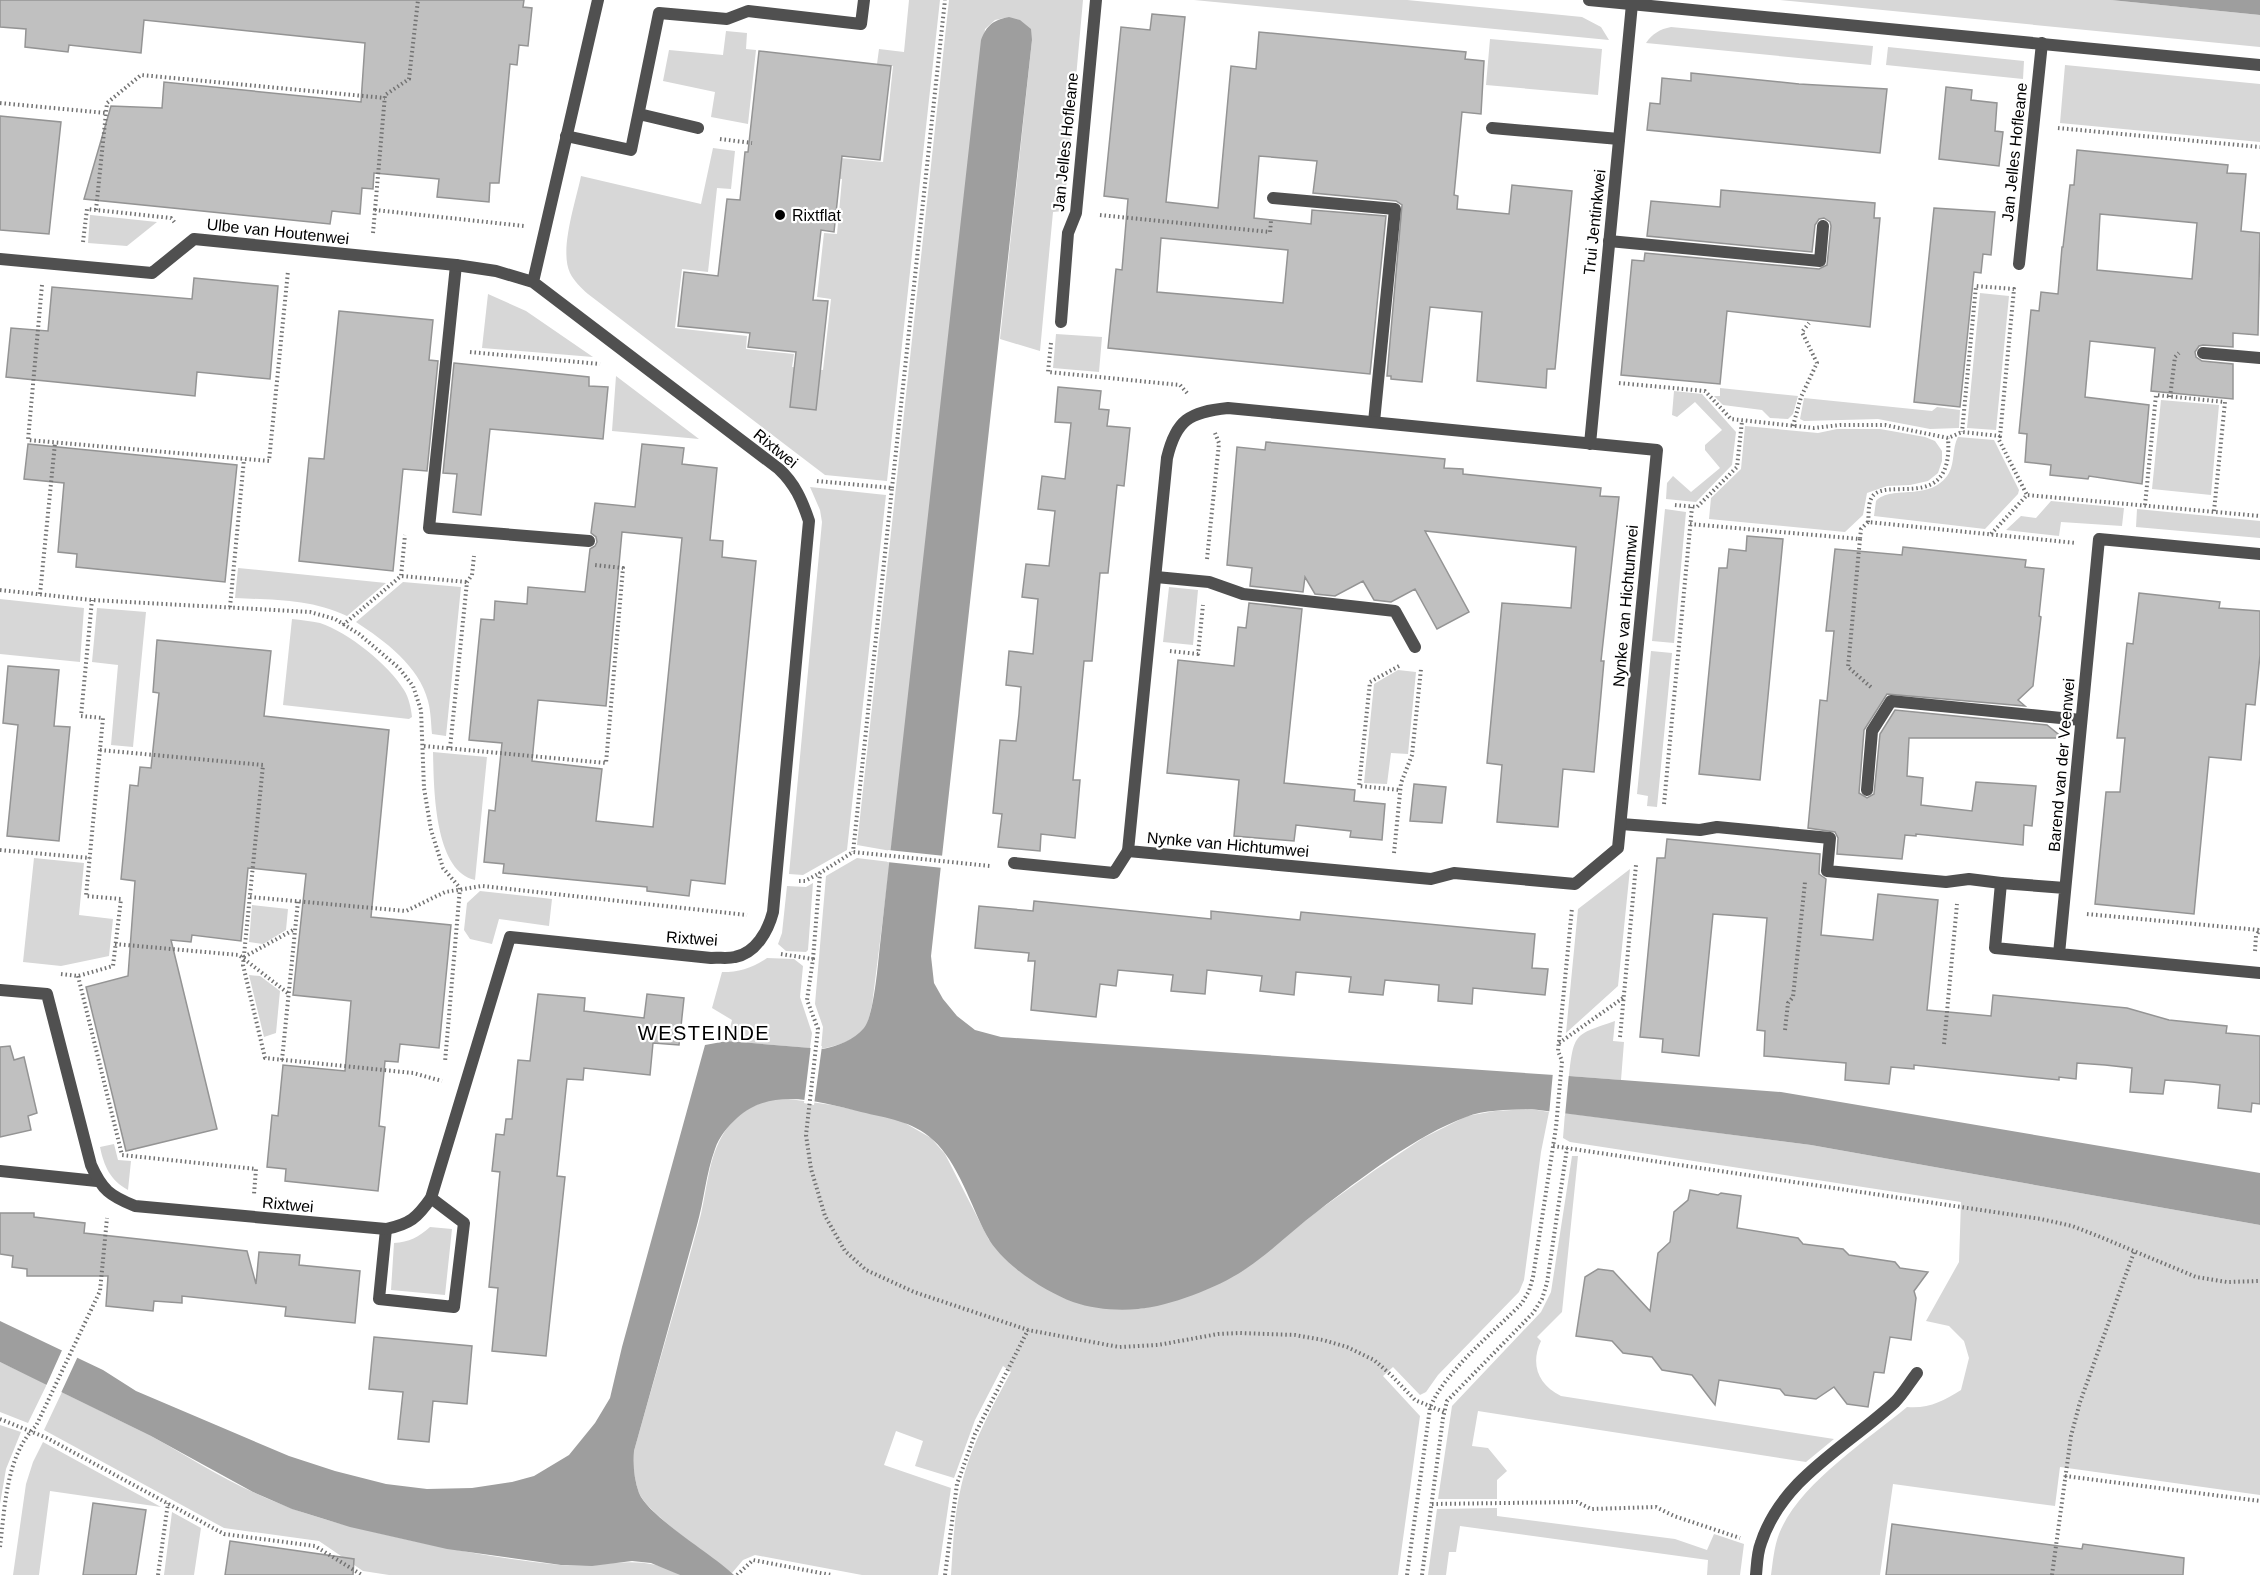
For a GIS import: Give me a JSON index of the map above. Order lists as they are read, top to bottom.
{
  "streets": {
    "street": [
      "Jan Jelles Hofleane",
      "Trui Jentinkwei",
      "Ulbe van Houtenwei",
      "Rixtwei",
      "Nynke van Hichtumwei",
      "Barend van der Veenwei"
    ]
  },
  "crossings": [
    ["Trui Jentinkwei", "Nynke van Hichtumwei"],
    ["Ulbe van Houtenwei", "Rixtwei"]
  ],
  "districts": ["WESTEINDE"],
  "places": ["Rixtflat"]
}
